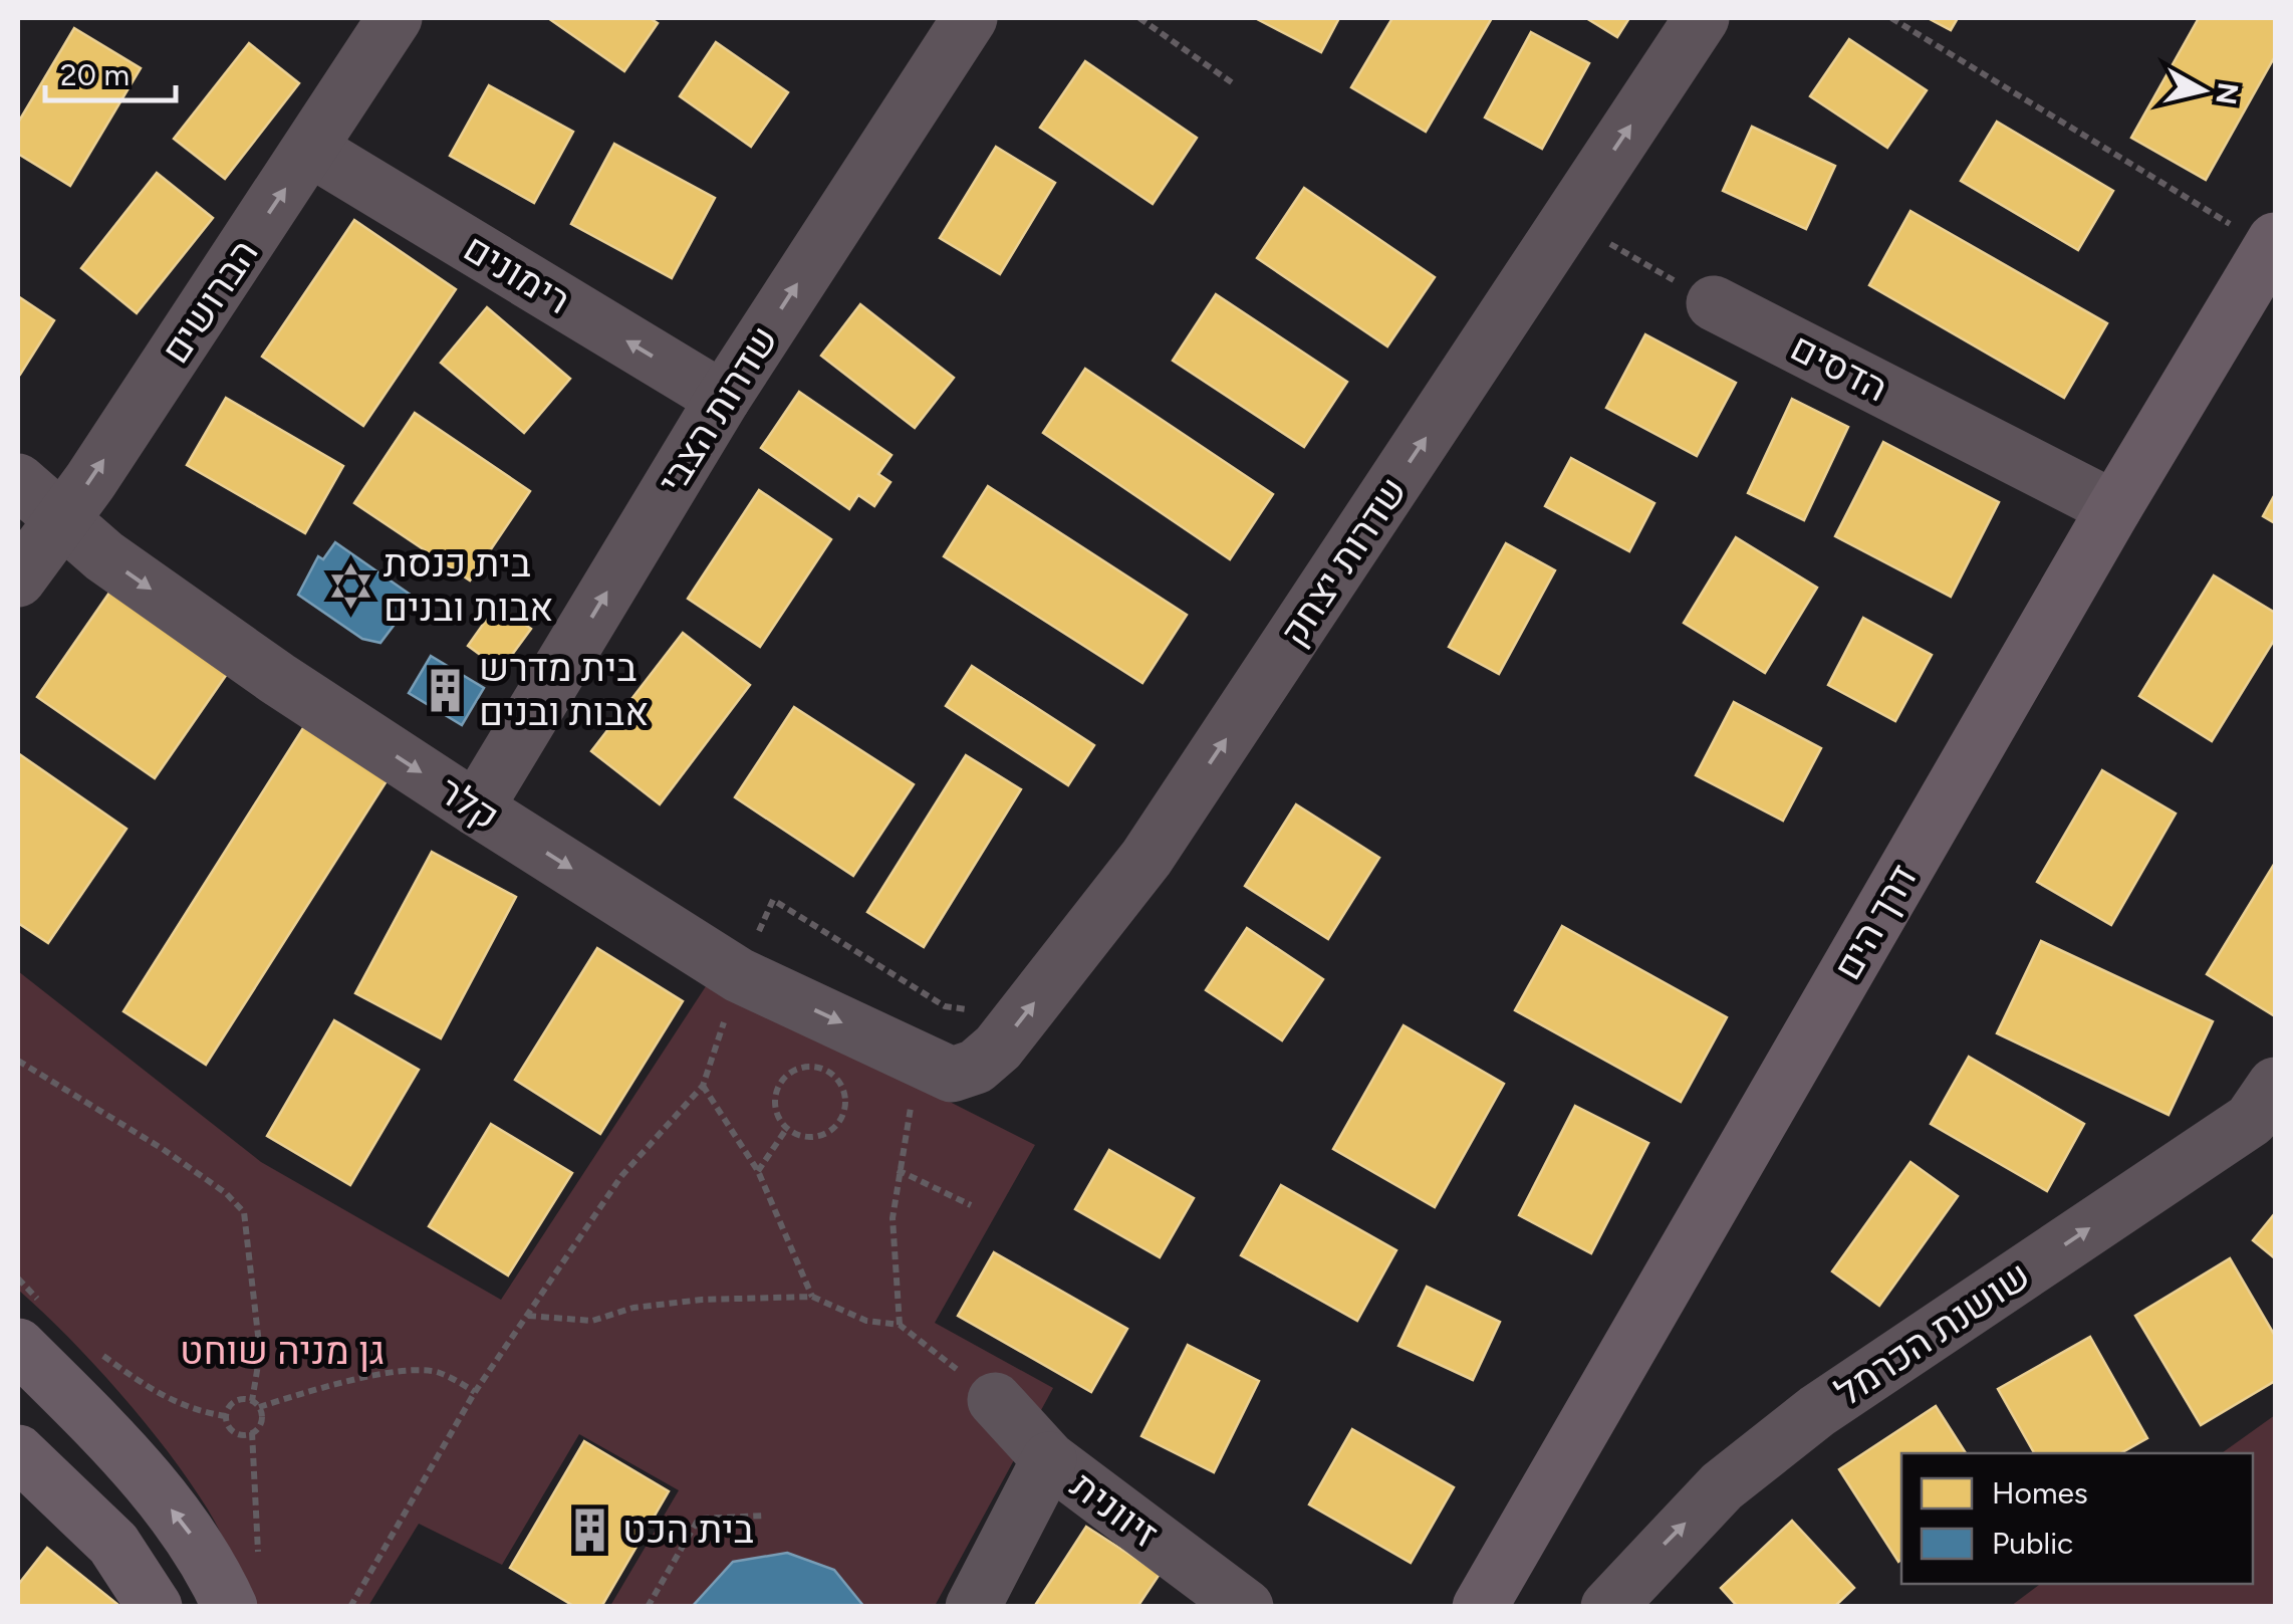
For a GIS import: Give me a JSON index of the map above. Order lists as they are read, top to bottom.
{
  "streets": {
    "main road": ["דרך הים"],
    "street": [
      "רימונים",
      "הברושים",
      "הדסים",
      "שדרות הצבי",
      "שדרות יצחק",
      "קלר",
      "שושנת הכרמל",
      "זיוונית"
    ]
  },
  "crossings": [
    ["רימונים", "הברושים"],
    ["רימונים", "שדרות הצבי"],
    ["הברושים", "קלר"],
    ["הדסים", "דרך הים"],
    ["שדרות הצבי", "קלר"],
    ["שדרות יצחק", "קלר"]
  ],
  "one_way": [
    "רימונים",
    "הברושים",
    "שדרות הצבי",
    "שדרות יצחק",
    "קלר",
    "שושנת הכרמל"
  ],
  "parks": ["גן מניה שוחט"],
  "places": {
    "synagogue": ["בית כנסת אבות ובנים"],
    "building": ["בית מדרש אבות ובנים", "בית הכט"]
  },
  "legend": ["Homes", "Public"],
  "scale_bar": "20 m",
  "north": "right"
}
